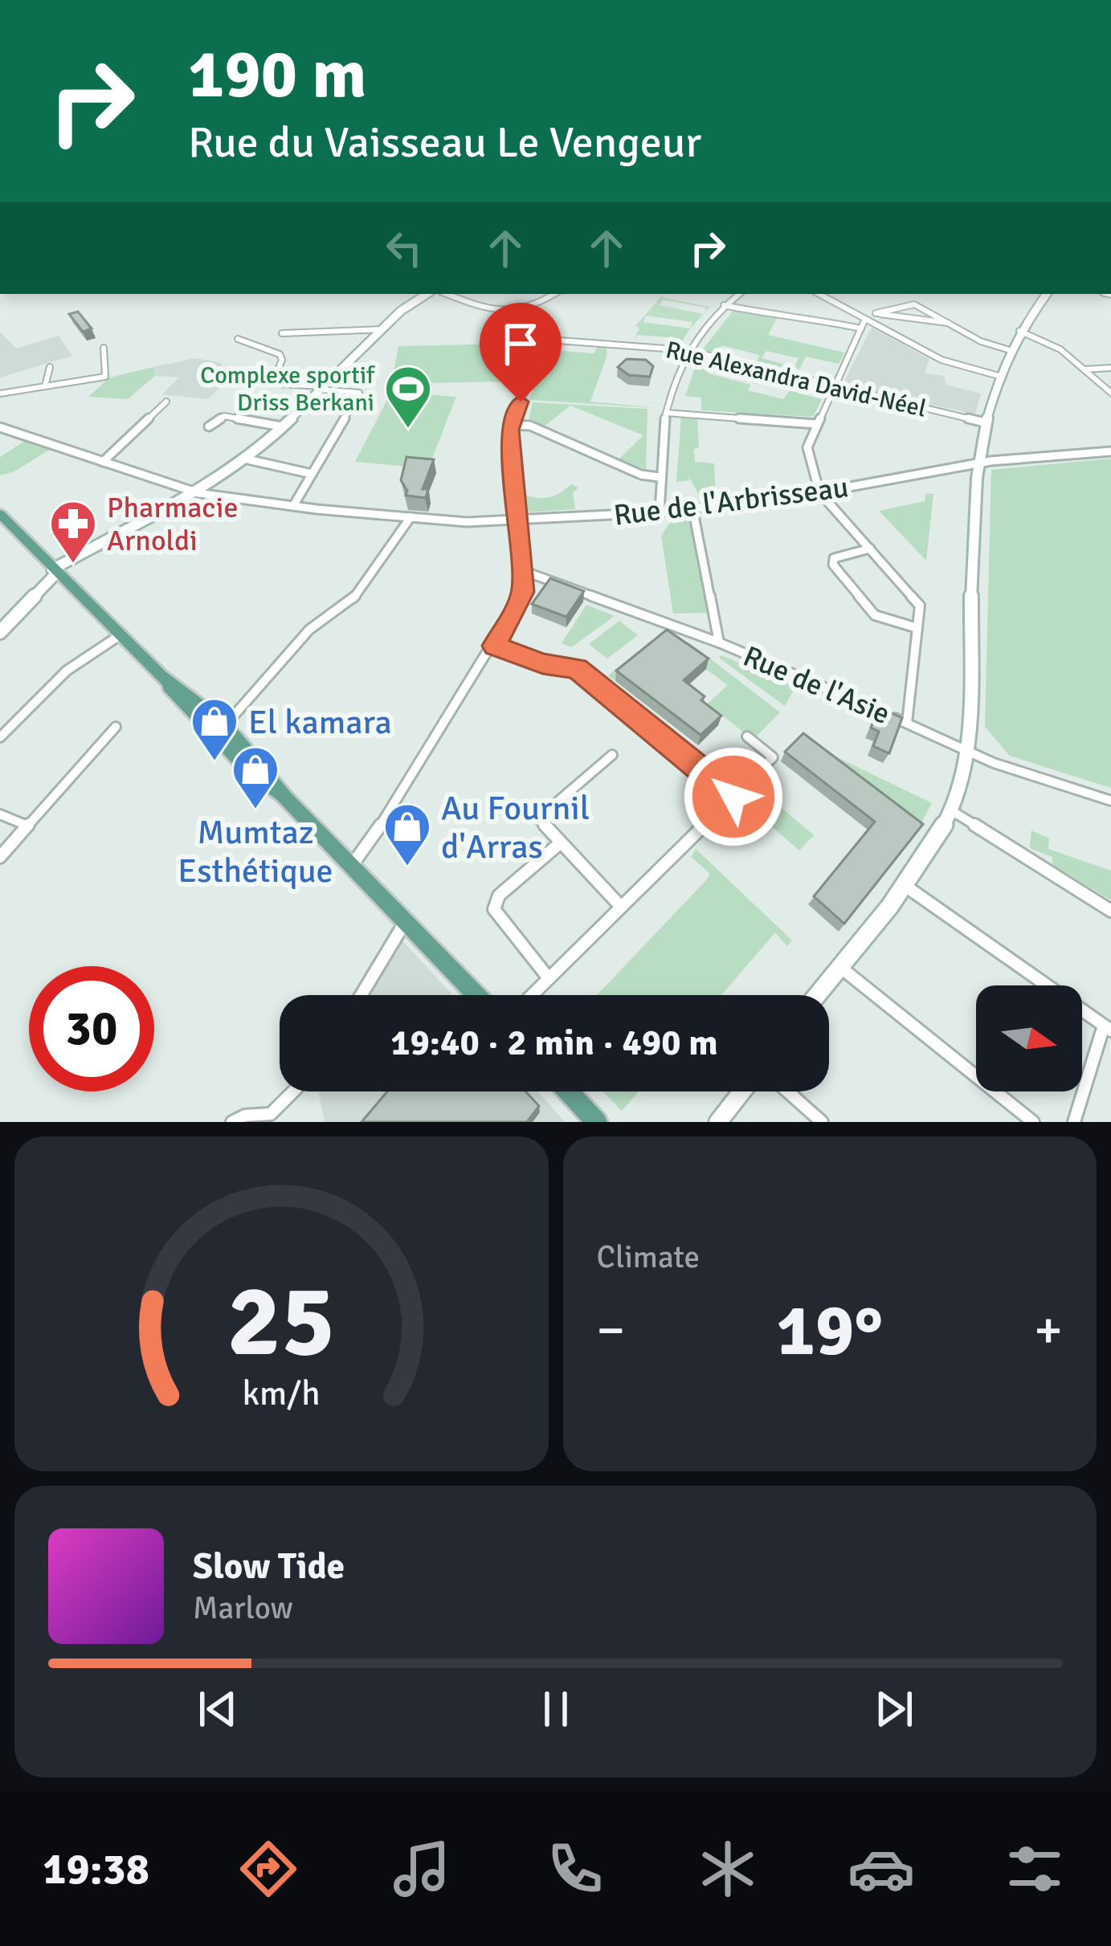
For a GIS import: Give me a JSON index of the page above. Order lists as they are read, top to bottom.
{
  "streets": {
    "street": ["Rue Alexandra David-Néel", "Rue de l'Arbrisseau", "Rue de l'Asie"]
  },
  "places": {
    "sports": ["Complexe sportif Driss Berkani"],
    "pharmacy": ["Pharmacie Arnoldi"],
    "shop": ["El kamara", "Mumtaz Esthétique", "Au Fournil d'Arras"]
  },
  "north": "right",
  "page": {
    "turn": ["190 m", "Rue du Vaisseau Le Vengeur"],
    "limit": "30",
    "trip": "19:40 · 2 min · 490 m",
    "tile": "Climate",
    "heat": ["−", "19°", "+"],
    "song": ["Slow Tide", "Marlow"],
    "tabs": "19:38",
    "gauge": ["25", "km/h"]
  }
}
